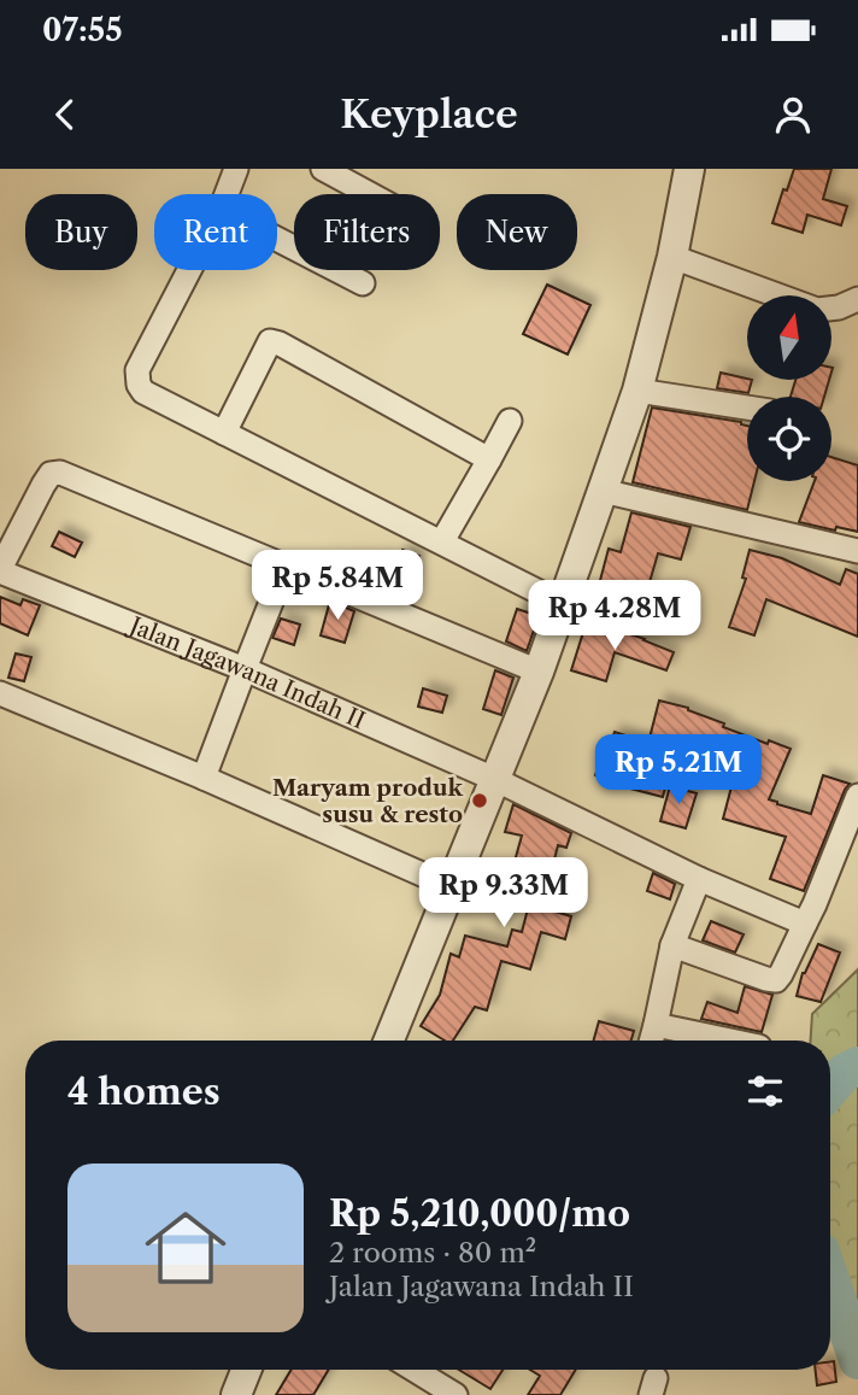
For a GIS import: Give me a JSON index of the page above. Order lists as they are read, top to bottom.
{
  "streets": {
    "street": ["Jalan Jagawana Indah II"]
  },
  "places": ["Maryam produk susu & resto"],
  "north": "top",
  "page": {
    "status": "07:55",
    "header": "Keyplace",
    "chip": [
      "Buy",
      "Rent",
      "Filters",
      "New"
    ],
    "price": [
      "Rp 5.84M",
      "Rp 4.28M",
      "Rp 5.21M",
      "Rp 9.33M"
    ],
    "heading": "4 homes",
    "list": [
      {
        "name": "Rp 5,210,000/mo",
        "note": "2 rooms · 80 m² · Jalan Jagawana Indah II"
      }
    ]
  }
}
